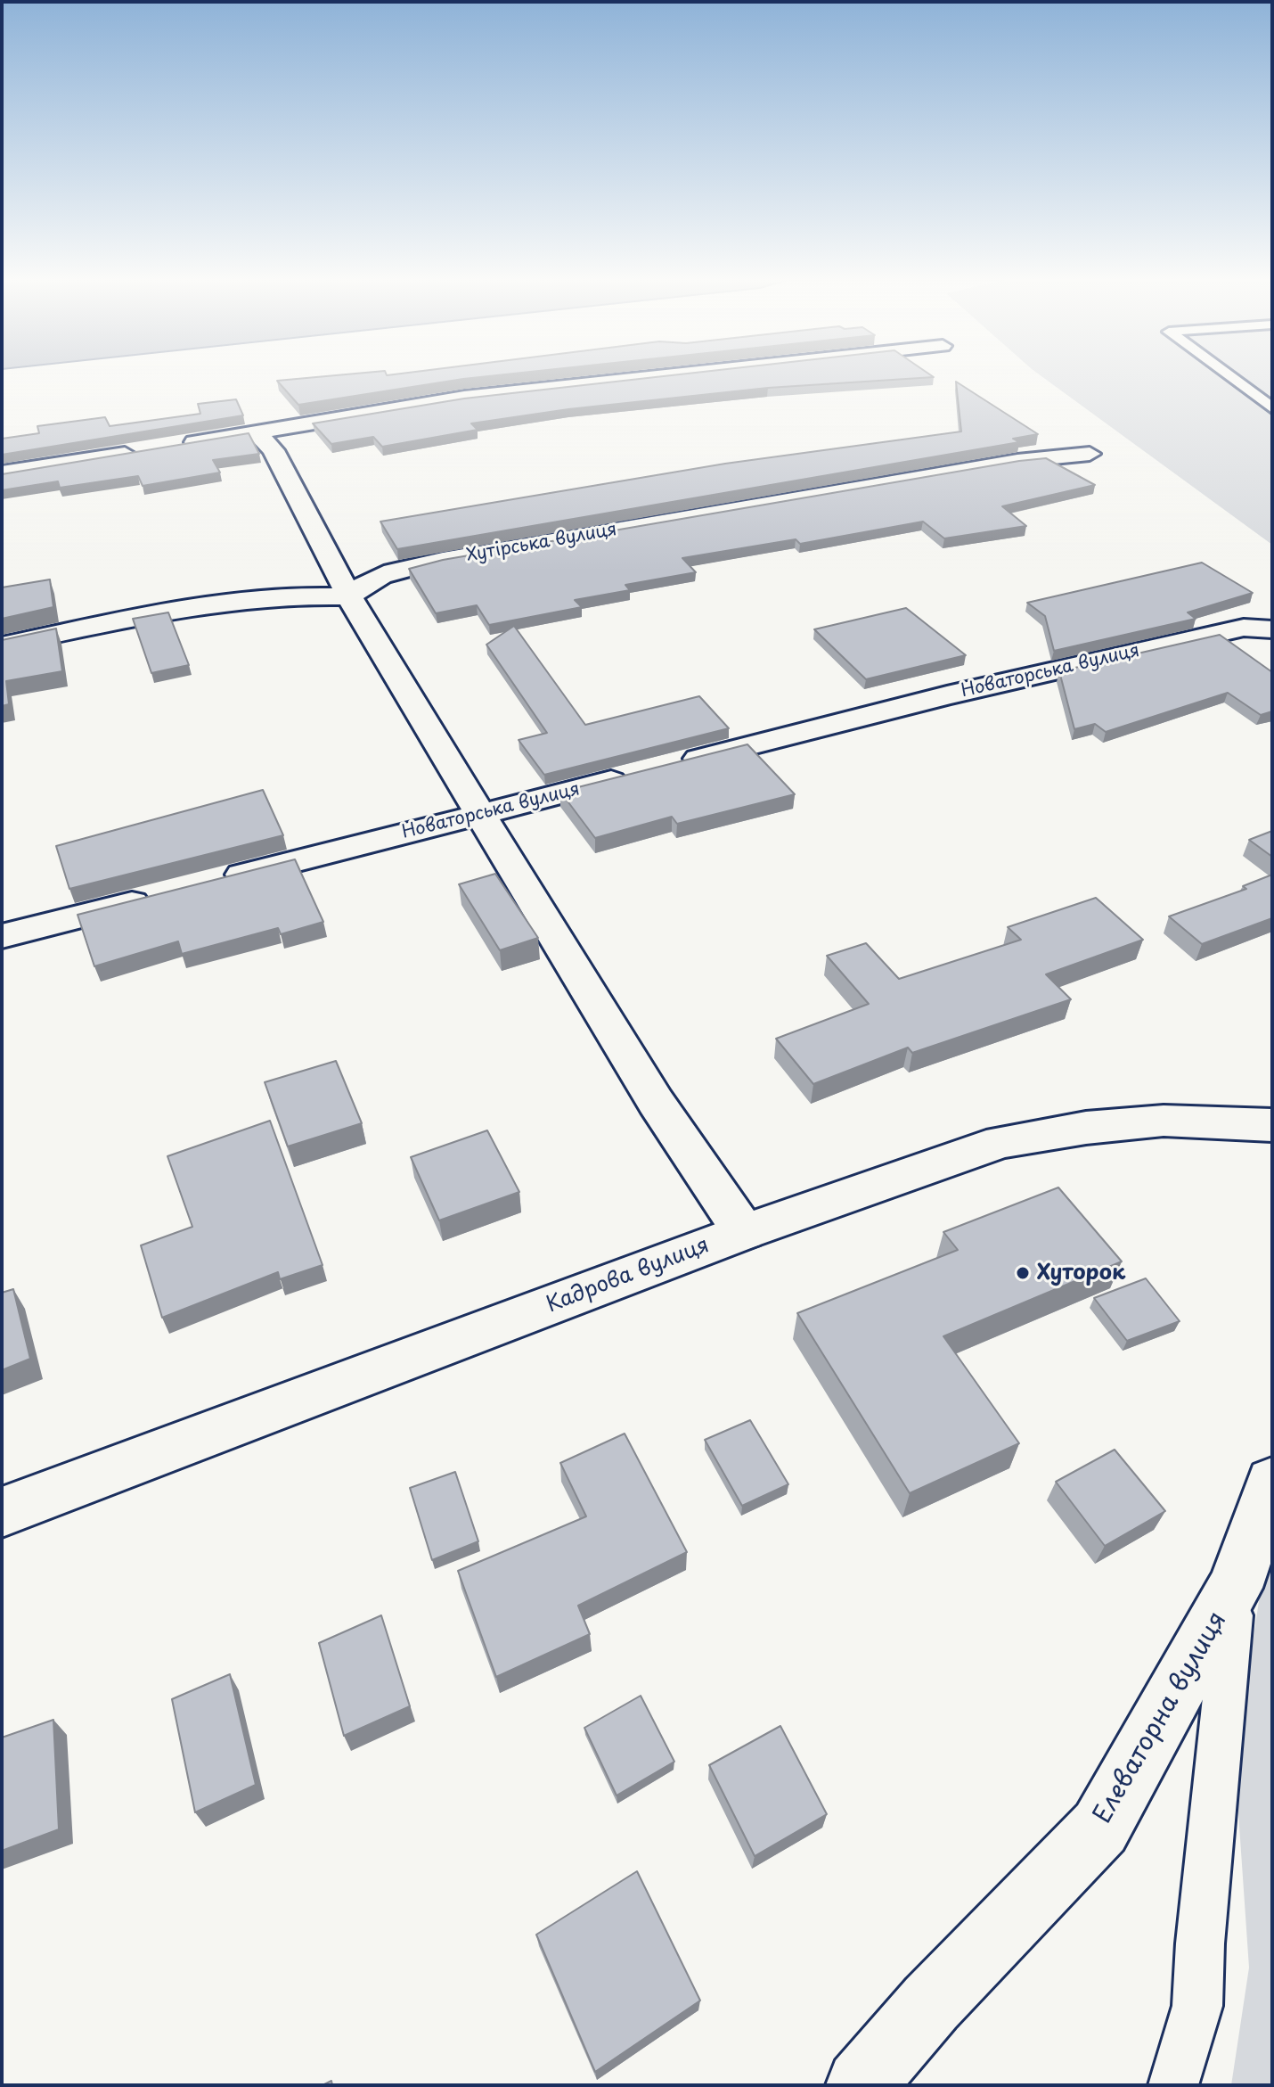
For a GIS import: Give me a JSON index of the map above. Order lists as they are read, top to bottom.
{
  "streets": {
    "street": [
      "Хутірська вулиця",
      "Новаторська вулиця",
      "Кадрова вулиця",
      "Елеваторна вулиця"
    ]
  },
  "places": ["Хуторок"]
}
